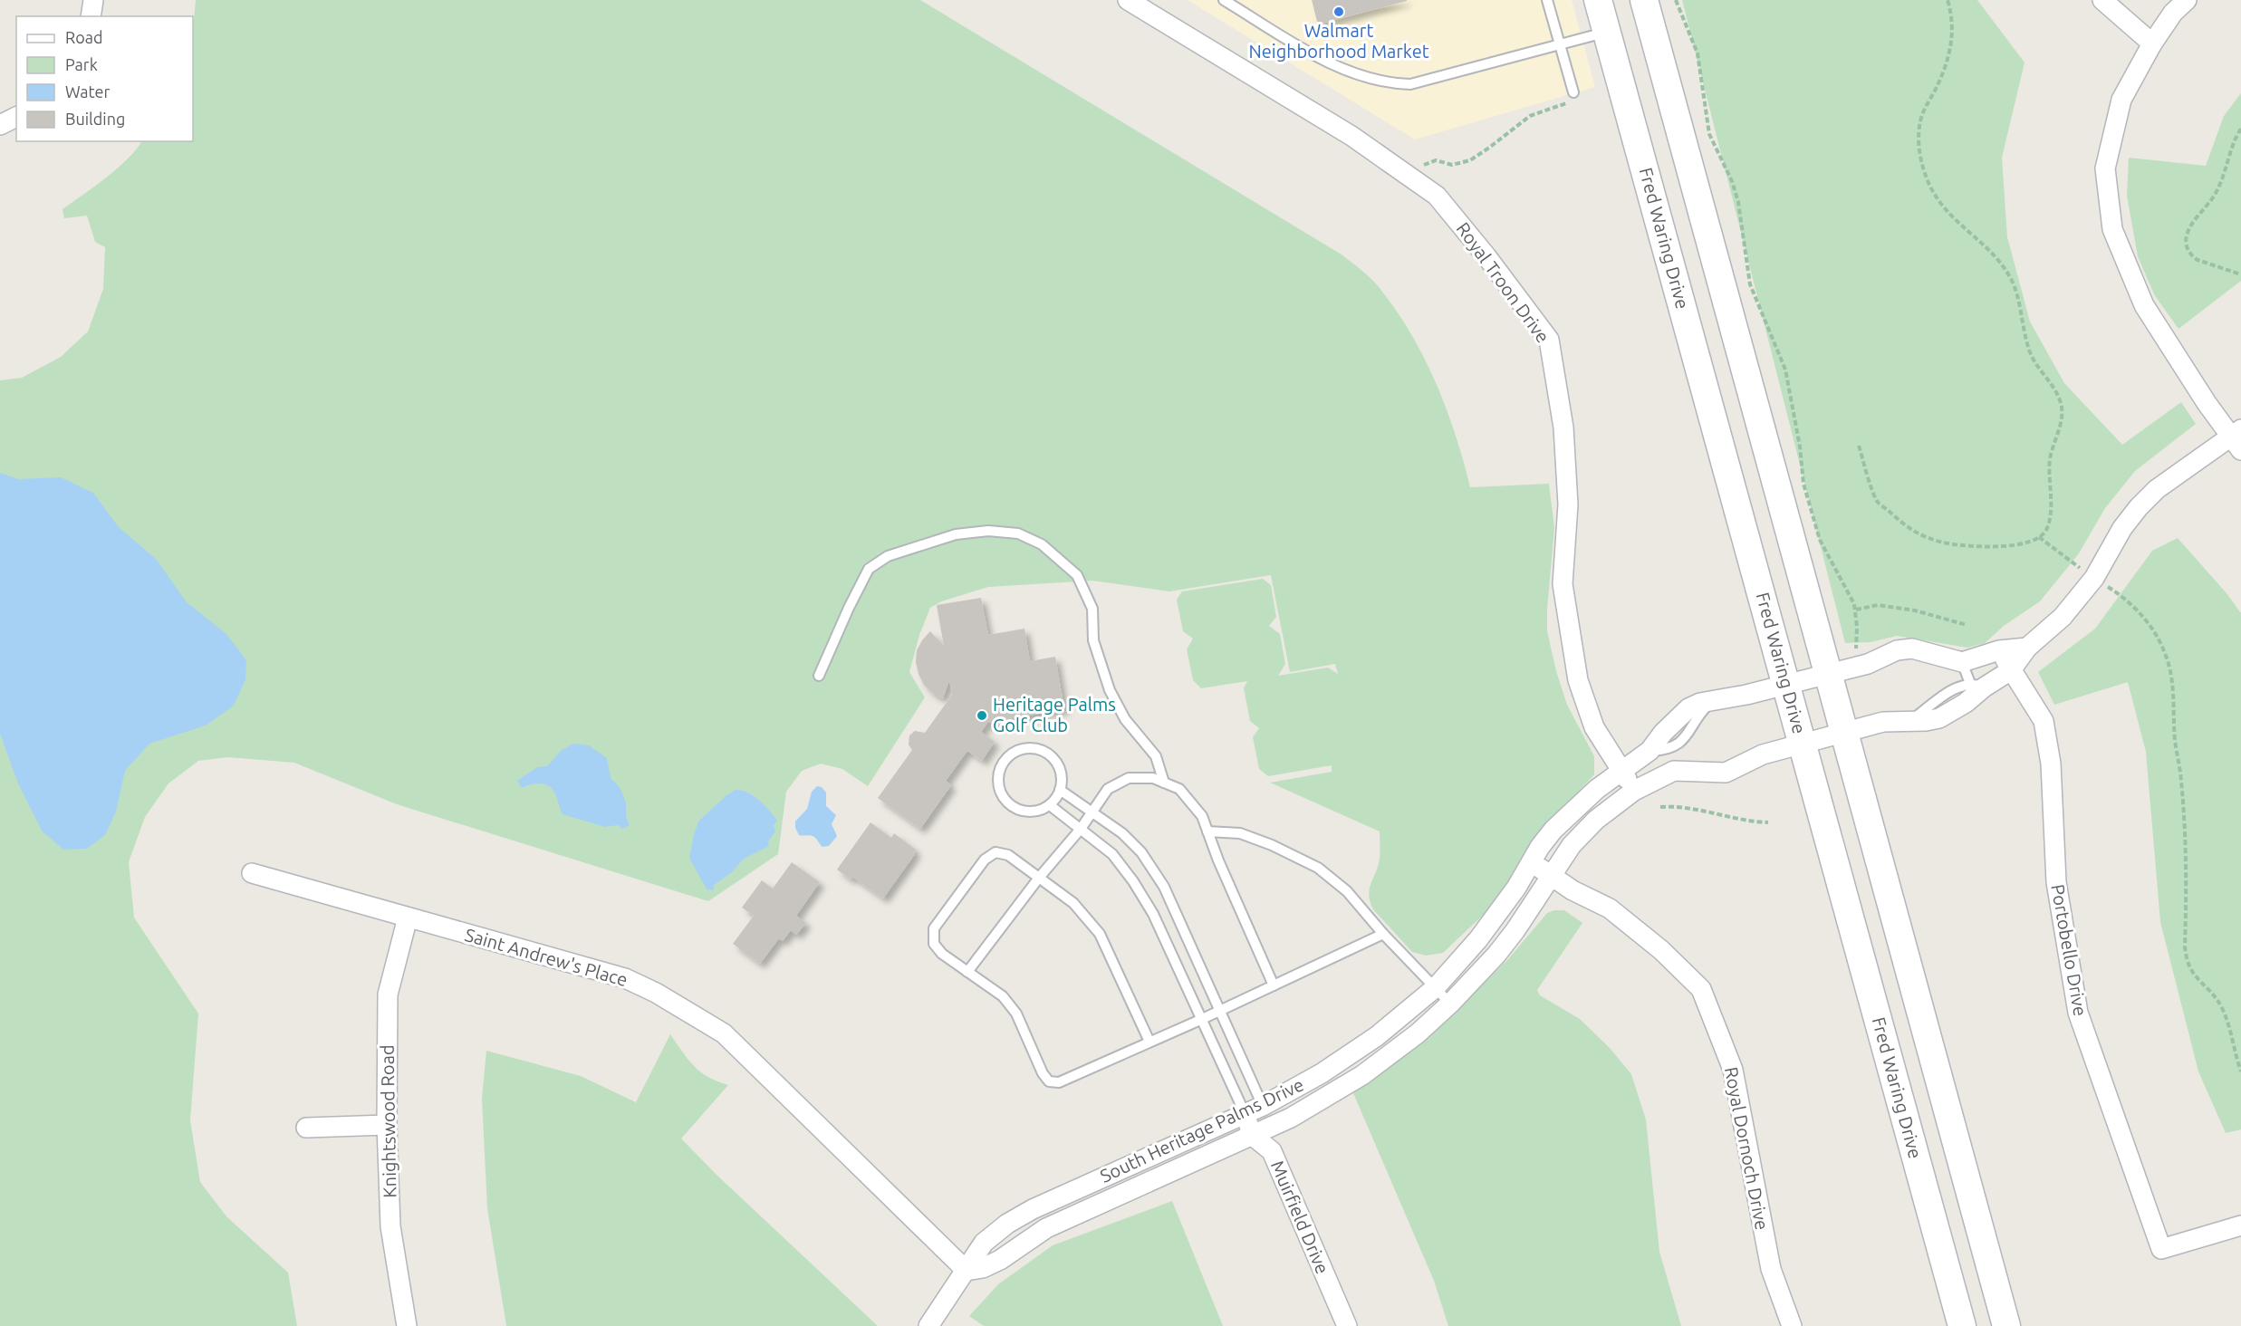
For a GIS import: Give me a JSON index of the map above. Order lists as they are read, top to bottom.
{
  "streets": {
    "main road": ["Fred Waring Drive"],
    "street": [
      "Royal Troon Drive",
      "Portobello Drive",
      "Saint Andrew's Place",
      "Knightswood Road",
      "South Heritage Palms Drive",
      "Royal Dornoch Drive",
      "Muirfield Drive"
    ]
  },
  "crossings": [
    ["Fred Waring Drive", "South Heritage Palms Drive"],
    ["Royal Troon Drive", "South Heritage Palms Drive"],
    ["Portobello Drive", "South Heritage Palms Drive"],
    ["Saint Andrew's Place", "Knightswood Road"],
    ["Saint Andrew's Place", "South Heritage Palms Drive"],
    ["South Heritage Palms Drive", "Royal Dornoch Drive"],
    ["South Heritage Palms Drive", "Muirfield Drive"]
  ],
  "places": ["Walmart Neighborhood Market", "Heritage Palms Golf Club"],
  "legend": [
    "Road",
    "Park",
    "Water",
    "Building"
  ]
}
